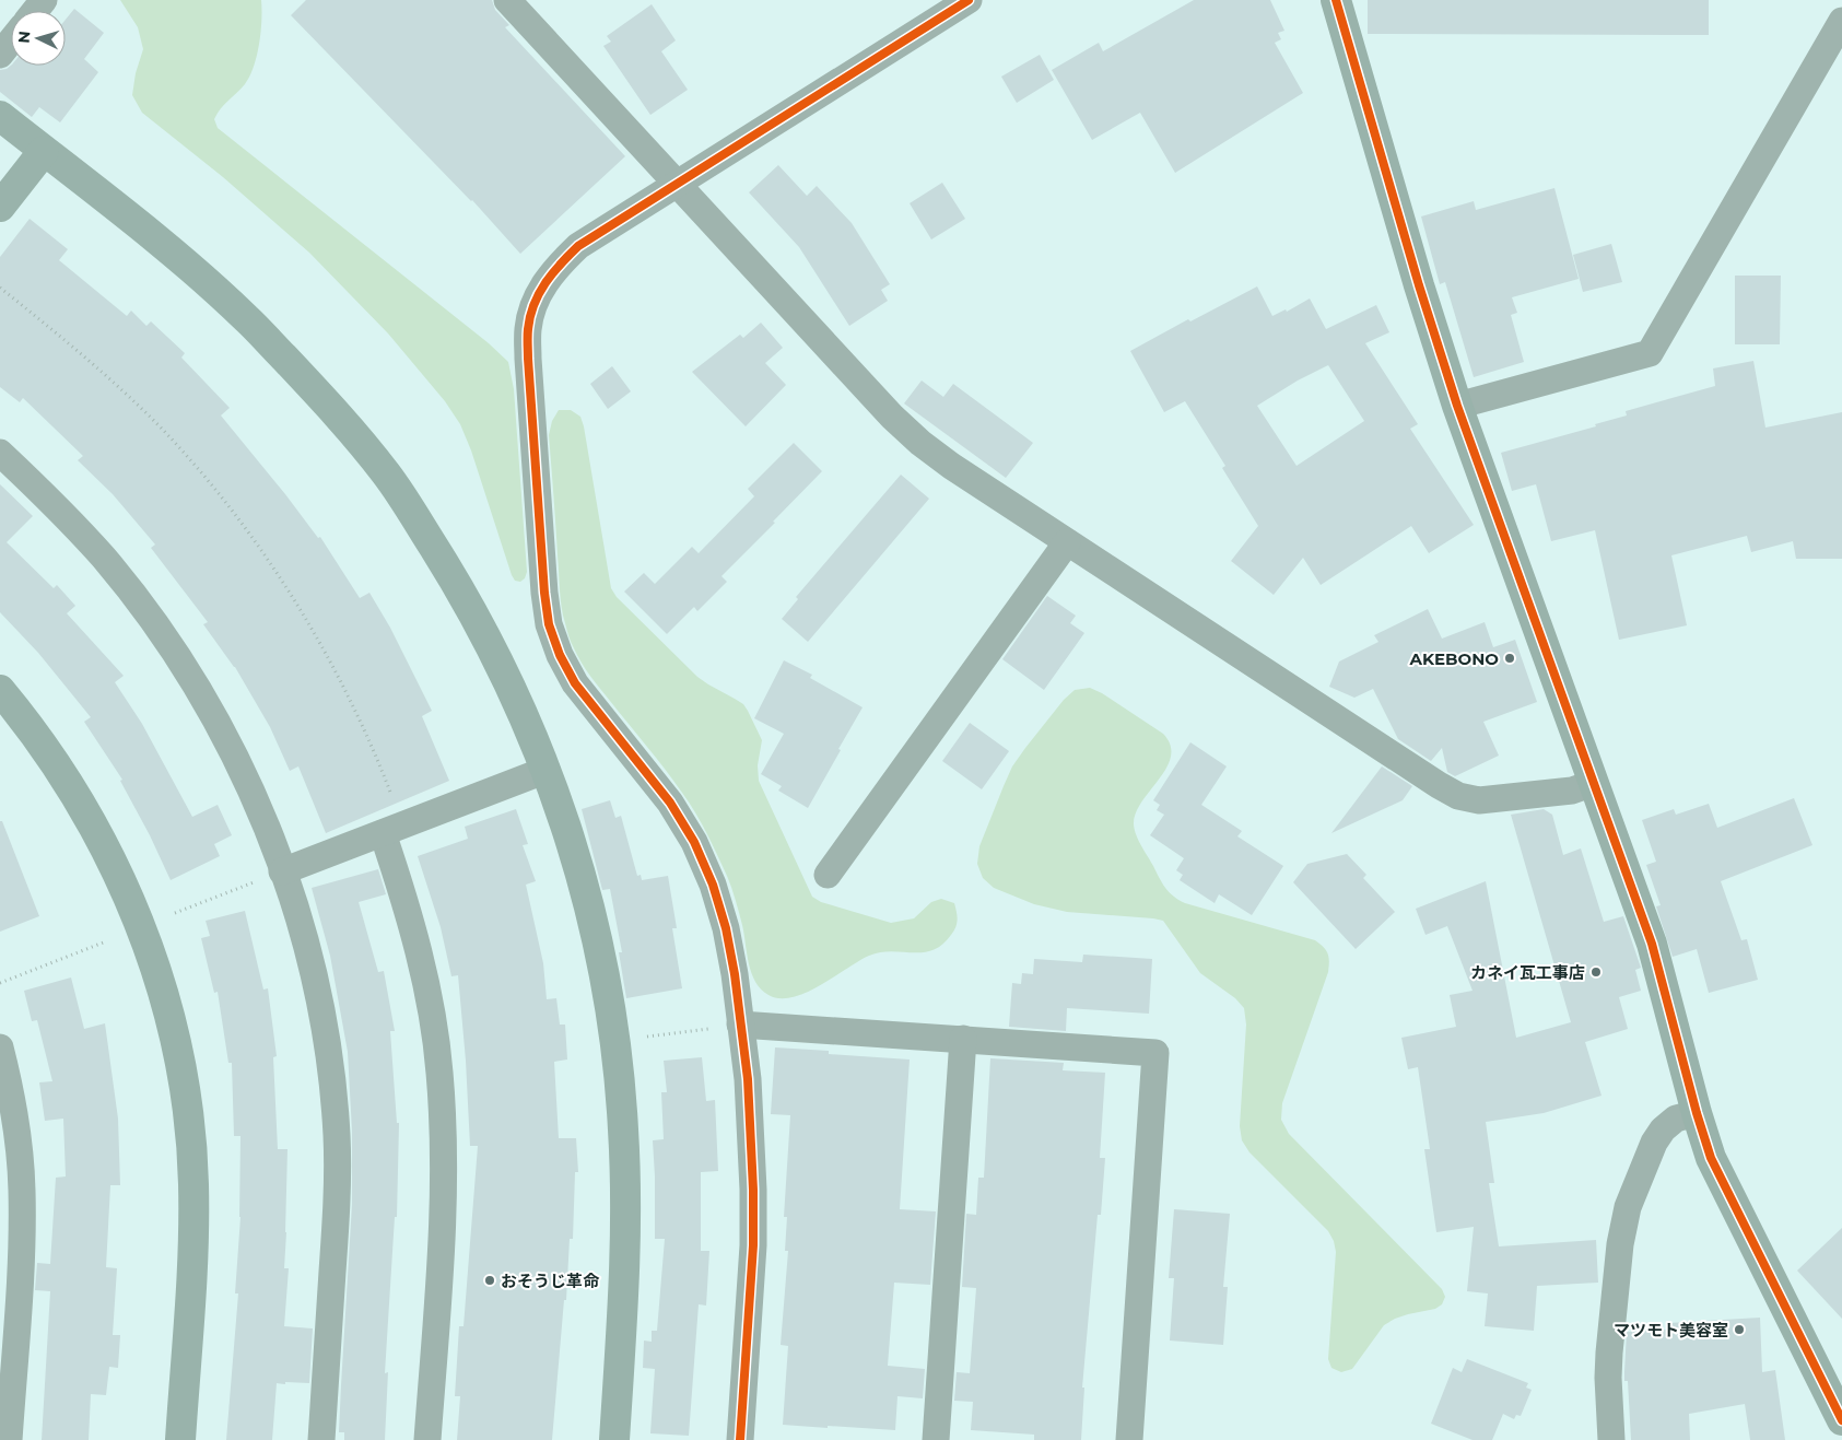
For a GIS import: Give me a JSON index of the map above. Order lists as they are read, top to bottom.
{
  "places": [
    "AKEBONO",
    "カネイ瓦工事店",
    "おそうじ革命",
    "マツモト美容室"
  ],
  "north": "left"
}
